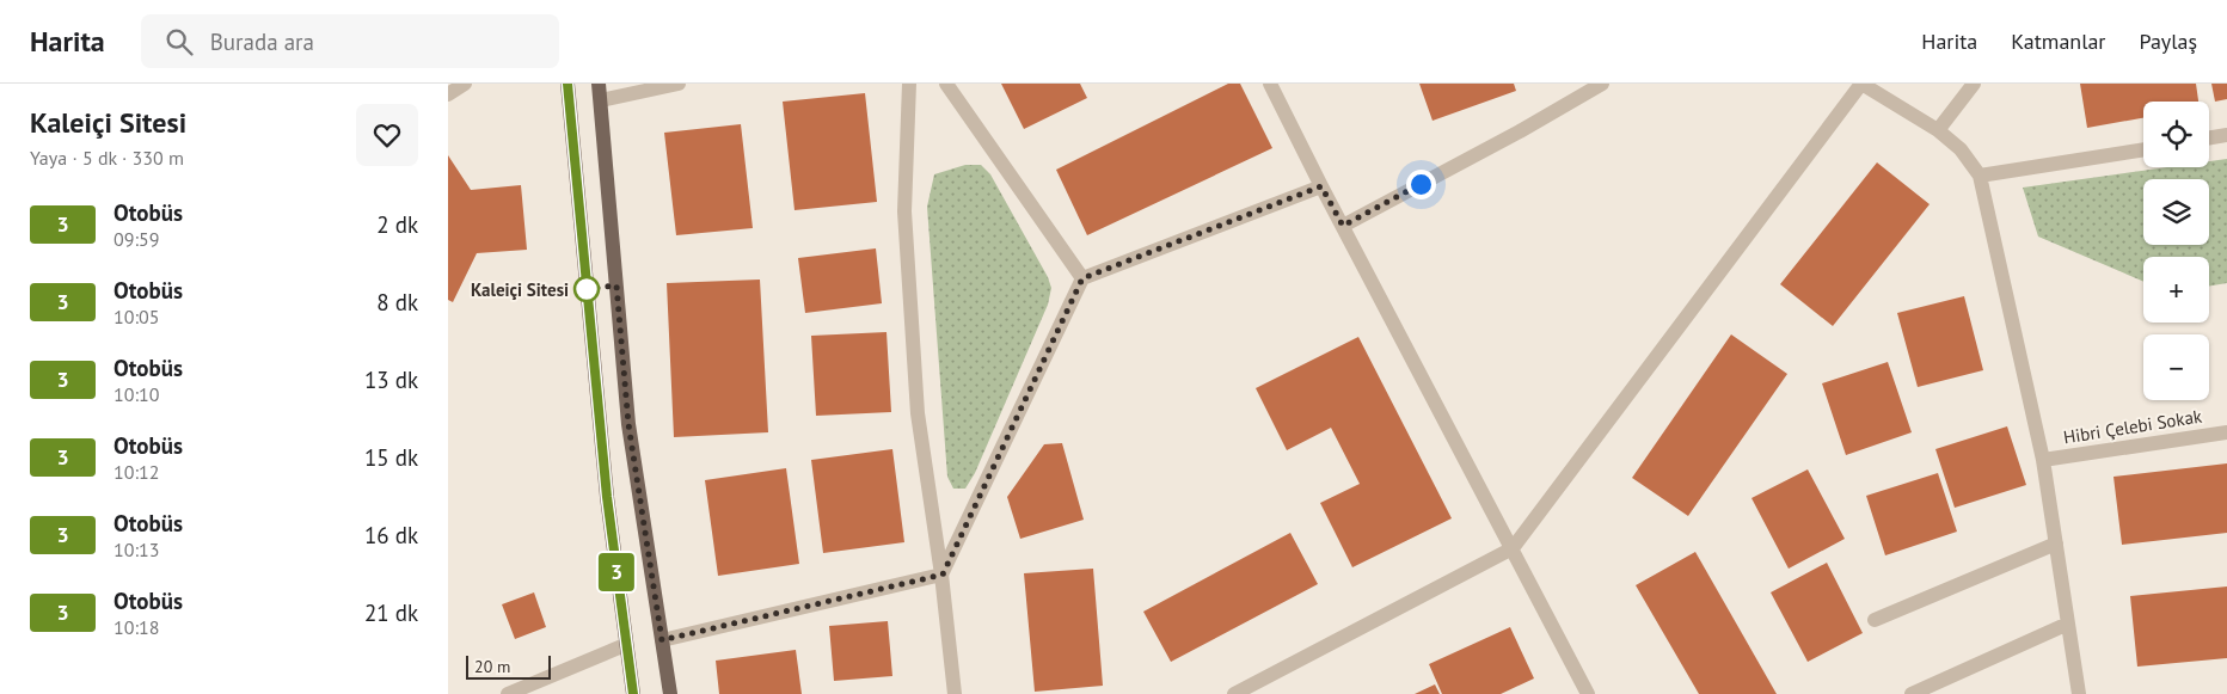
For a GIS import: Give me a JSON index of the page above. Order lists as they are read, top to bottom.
{
  "streets": {
    "street": ["Hibri Çelebi Sokak"]
  },
  "places": ["Kaleiçi Sitesi"],
  "lines": ["bus line 3"],
  "scale_bar": "20 m",
  "page": {
    "header": "Harita",
    "search": "Burada ara",
    "nav": ["Harita", "Katmanlar", "Paylaş"],
    "heading": ["Kaleiçi Sitesi", "Yaya · 5 dk · 330 m"],
    "on_map": "3",
    "map_buttons": ["+", "−"],
    "list": [
      {
        "mark": "3",
        "name": "Otobüs",
        "note": "09:59",
        "value": "2 dk"
      },
      {
        "mark": "3",
        "name": "Otobüs",
        "note": "10:05",
        "value": "8 dk"
      },
      {
        "mark": "3",
        "name": "Otobüs",
        "note": "10:10",
        "value": "13 dk"
      },
      {
        "mark": "3",
        "name": "Otobüs",
        "note": "10:12",
        "value": "15 dk"
      },
      {
        "mark": "3",
        "name": "Otobüs",
        "note": "10:13",
        "value": "16 dk"
      },
      {
        "mark": "3",
        "name": "Otobüs",
        "note": "10:18",
        "value": "21 dk"
      }
    ],
    "scale": "20 m"
  }
}
